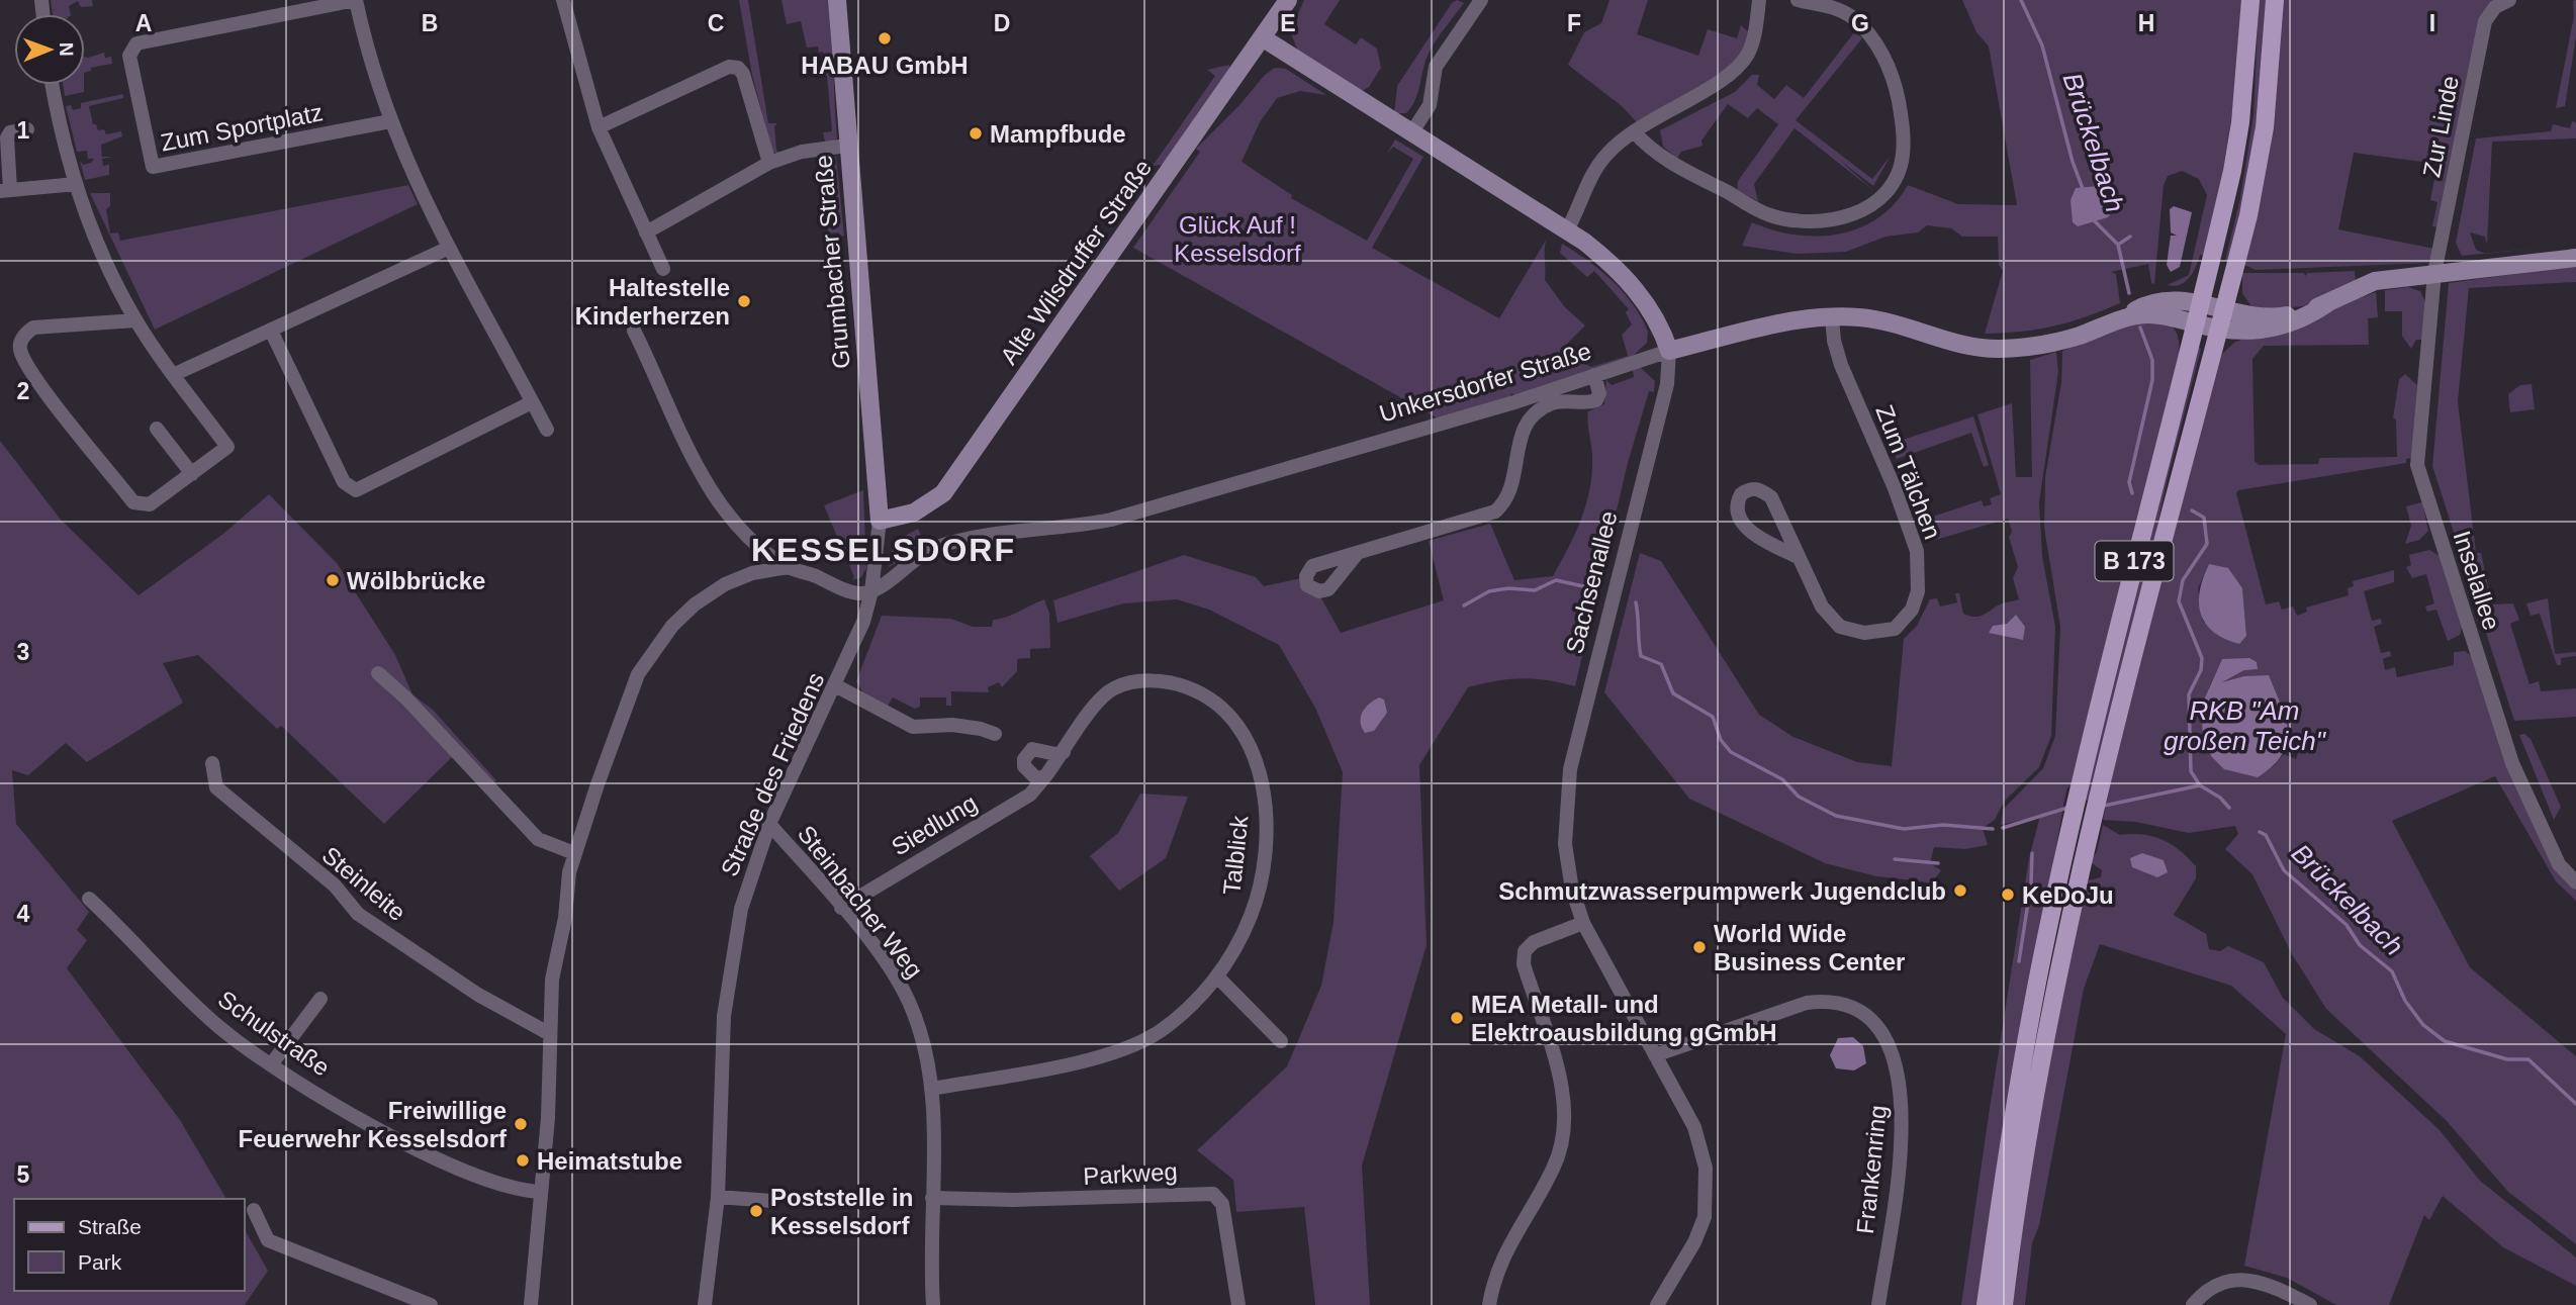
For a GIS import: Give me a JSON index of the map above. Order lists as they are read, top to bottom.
{
  "streets": {
    "main road": ["B 173"],
    "street": [
      "Zur Linde",
      "Zum Sportplatz",
      "Grumbacher Straße",
      "Alte Wilsdruffer Straße",
      "Unkersdorfer Straße",
      "Zum Tälchen",
      "Inselallee",
      "Sachsenallee",
      "Straße des Friedens",
      "Siedlung",
      "Talblick",
      "Steinleite",
      "Steinbacher Weg",
      "Schulstraße",
      "Frankenring",
      "Parkweg"
    ]
  },
  "crossings": [
    ["Zur Linde", "Unkersdorfer Straße"],
    ["Zur Linde", "Inselallee"],
    ["Grumbacher Straße", "Alte Wilsdruffer Straße"],
    ["Grumbacher Straße", "Straße des Friedens"],
    ["Alte Wilsdruffer Straße", "Sachsenallee"],
    ["Alte Wilsdruffer Straße", "Straße des Friedens"],
    ["Unkersdorfer Straße", "Zum Tälchen"],
    ["Unkersdorfer Straße", "B 173"],
    ["Unkersdorfer Straße", "Inselallee"],
    ["Unkersdorfer Straße", "Sachsenallee"],
    ["Unkersdorfer Straße", "Straße des Friedens"],
    ["Sachsenallee", "Frankenring"],
    ["Straße des Friedens", "Steinbacher Weg"],
    ["Siedlung", "Talblick"],
    ["Siedlung", "Steinbacher Weg"],
    ["Talblick", "Steinbacher Weg"],
    ["Steinbacher Weg", "Parkweg"]
  ],
  "districts": ["KESSELSDORF"],
  "water": ["Brückelbach", "RKB \"Am großen Teich\""],
  "parks": ["Glück Auf ! Kesselsdorf"],
  "places": [
    "HABAU GmbH",
    "Mampfbude",
    "Haltestelle Kinderherzen",
    "Wölbbrücke",
    "Schmutzwasserpumpwerk Jugendclub",
    "KeDoJu",
    "World Wide Business Center",
    "MEA Metall- und Elektroausbildung gGmbH",
    "Freiwillige Feuerwehr Kesselsdorf",
    "Heimatstube",
    "Poststelle in Kesselsdorf"
  ],
  "legend": ["Straße", "Park"],
  "north": "right",
  "grid": {
    "columns": [
      "A",
      "B",
      "C",
      "D",
      "E",
      "F",
      "G",
      "H",
      "I"
    ],
    "rows": [
      "1",
      "2",
      "3",
      "4",
      "5"
    ]
  }
}
